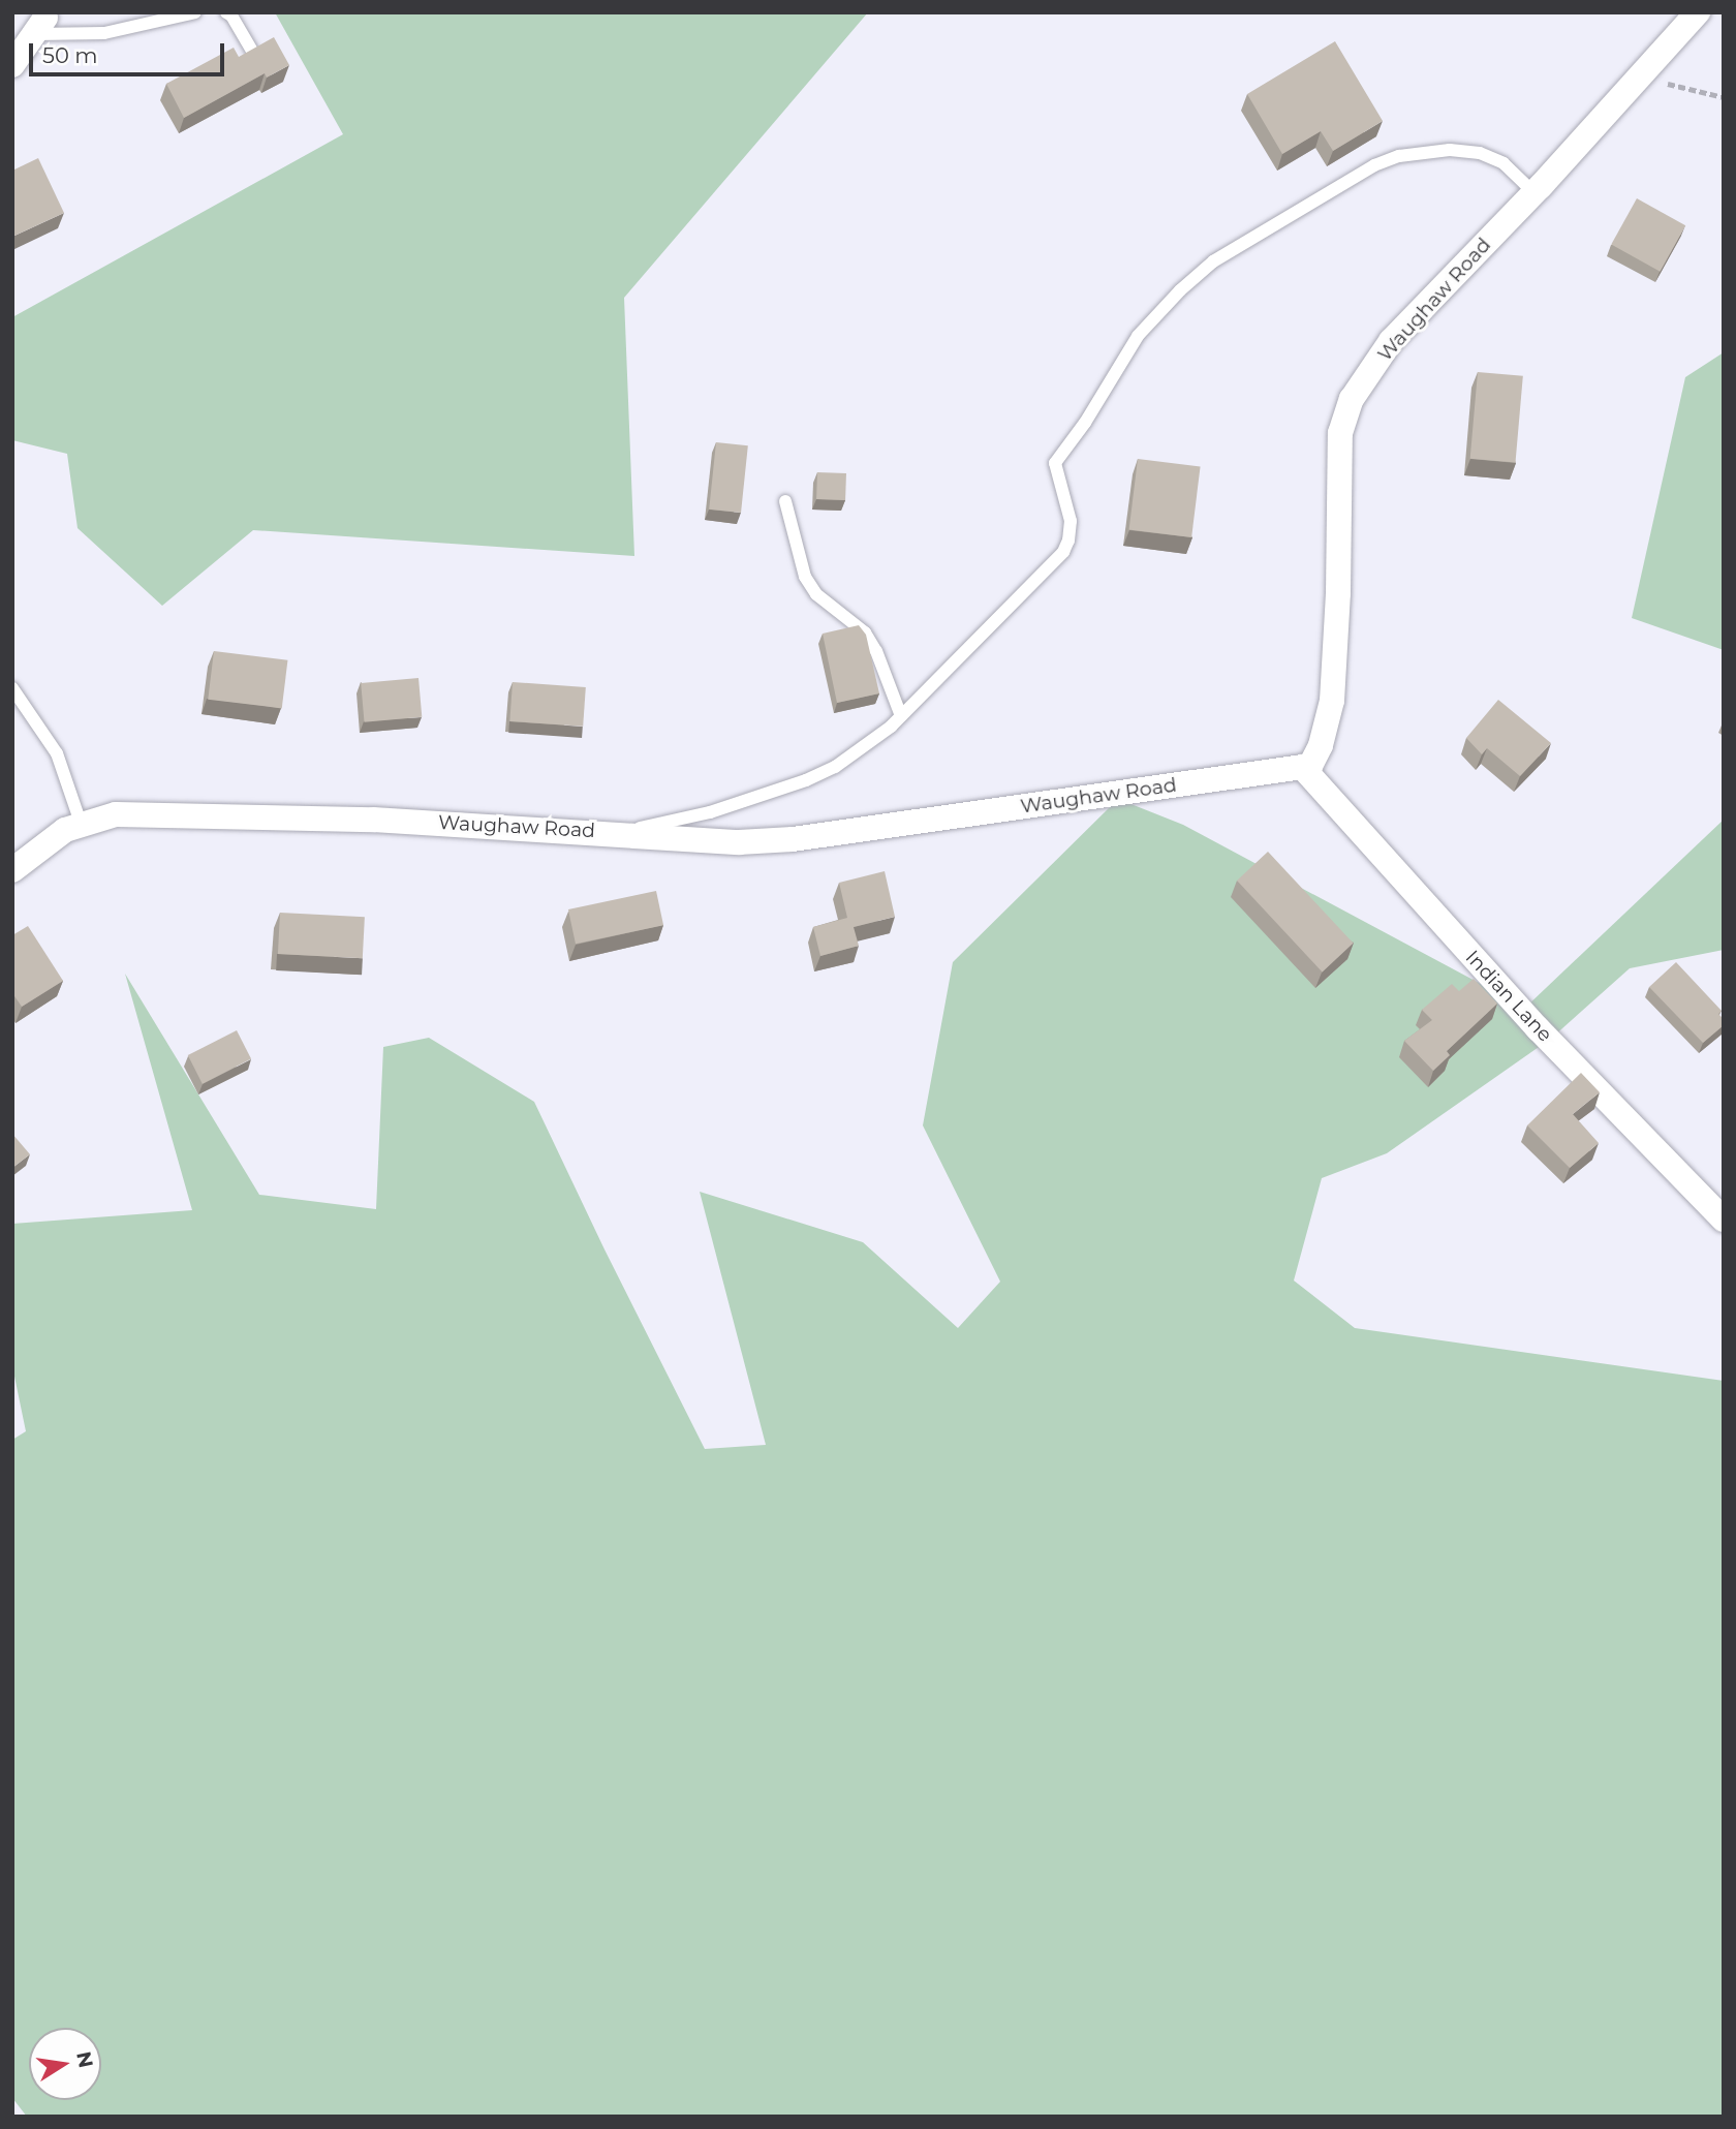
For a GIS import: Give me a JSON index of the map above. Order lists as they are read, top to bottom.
{
  "streets": {
    "street": ["Waughaw Road", "Indian Lane"]
  },
  "crossings": [
    ["Waughaw Road", "Indian Lane"]
  ],
  "scale_bar": "50 m",
  "north": "right"
}
